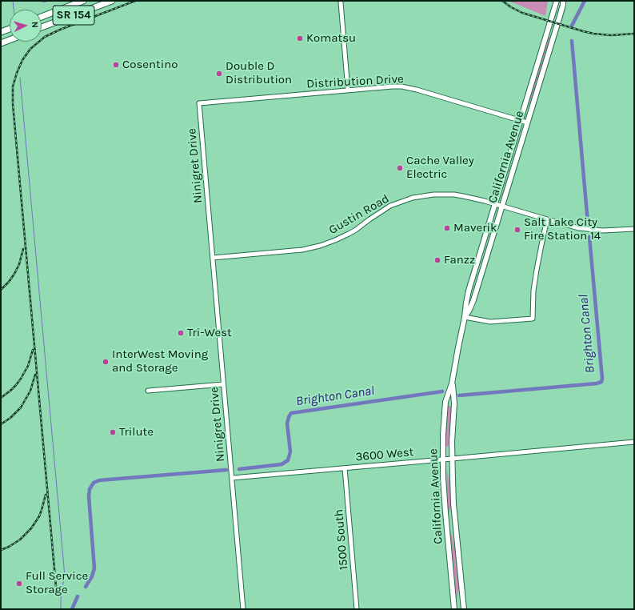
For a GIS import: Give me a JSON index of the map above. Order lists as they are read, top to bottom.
{
  "streets": {
    "highway": ["SR 154"],
    "main road": ["California Avenue"],
    "street": [
      "Distribution Drive",
      "Ninigret Drive",
      "Gustin Road",
      "3600 West",
      "1500 South"
    ]
  },
  "crossings": [
    ["Distribution Drive", "California Avenue"],
    ["Distribution Drive", "Ninigret Drive"],
    ["California Avenue", "Gustin Road"],
    ["California Avenue", "3600 West"],
    ["Ninigret Drive", "Gustin Road"],
    ["Ninigret Drive", "3600 West"],
    ["3600 West", "1500 South"]
  ],
  "water": ["Brighton Canal"],
  "places": [
    "Komatsu",
    "Cosentino",
    "Double D Distribution",
    "Cache Valley Electric",
    "Maverik",
    "Salt Lake City Fire Station 14",
    "Fanzz",
    "Tri-West",
    "InterWest Moving and Storage",
    "Trilute",
    "Full Service Storage"
  ],
  "north": "right"
}
